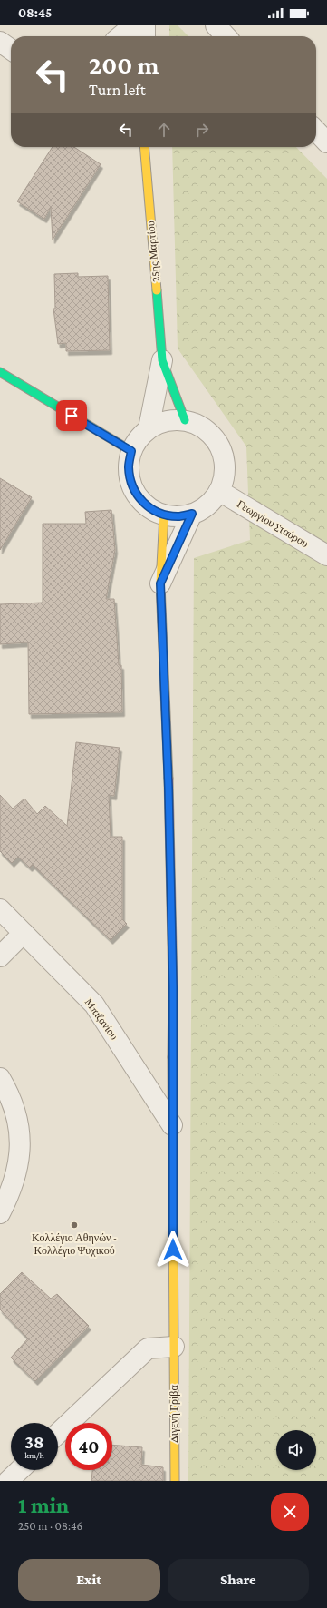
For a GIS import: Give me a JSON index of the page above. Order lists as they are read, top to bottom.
{
  "streets": {
    "street": [
      "25ης Μαρτίου",
      "Γεωργίου Σταύρου",
      "Μπιζανίου",
      "Διγενή Γρίβα"
    ]
  },
  "crossings": [
    ["25ης Μαρτίου", "Γεωργίου Σταύρου"]
  ],
  "places": ["Κολλέγιο Αθηνών - Κολλέγιο Ψυχικού"],
  "page": {
    "status": "08:45",
    "turn": ["200 m", "Turn left"],
    "speed": "38 km/h",
    "limit": "40",
    "heading": ["1 min", "250 m · 08:46"],
    "buttons": ["Exit", "Share"]
  }
}
